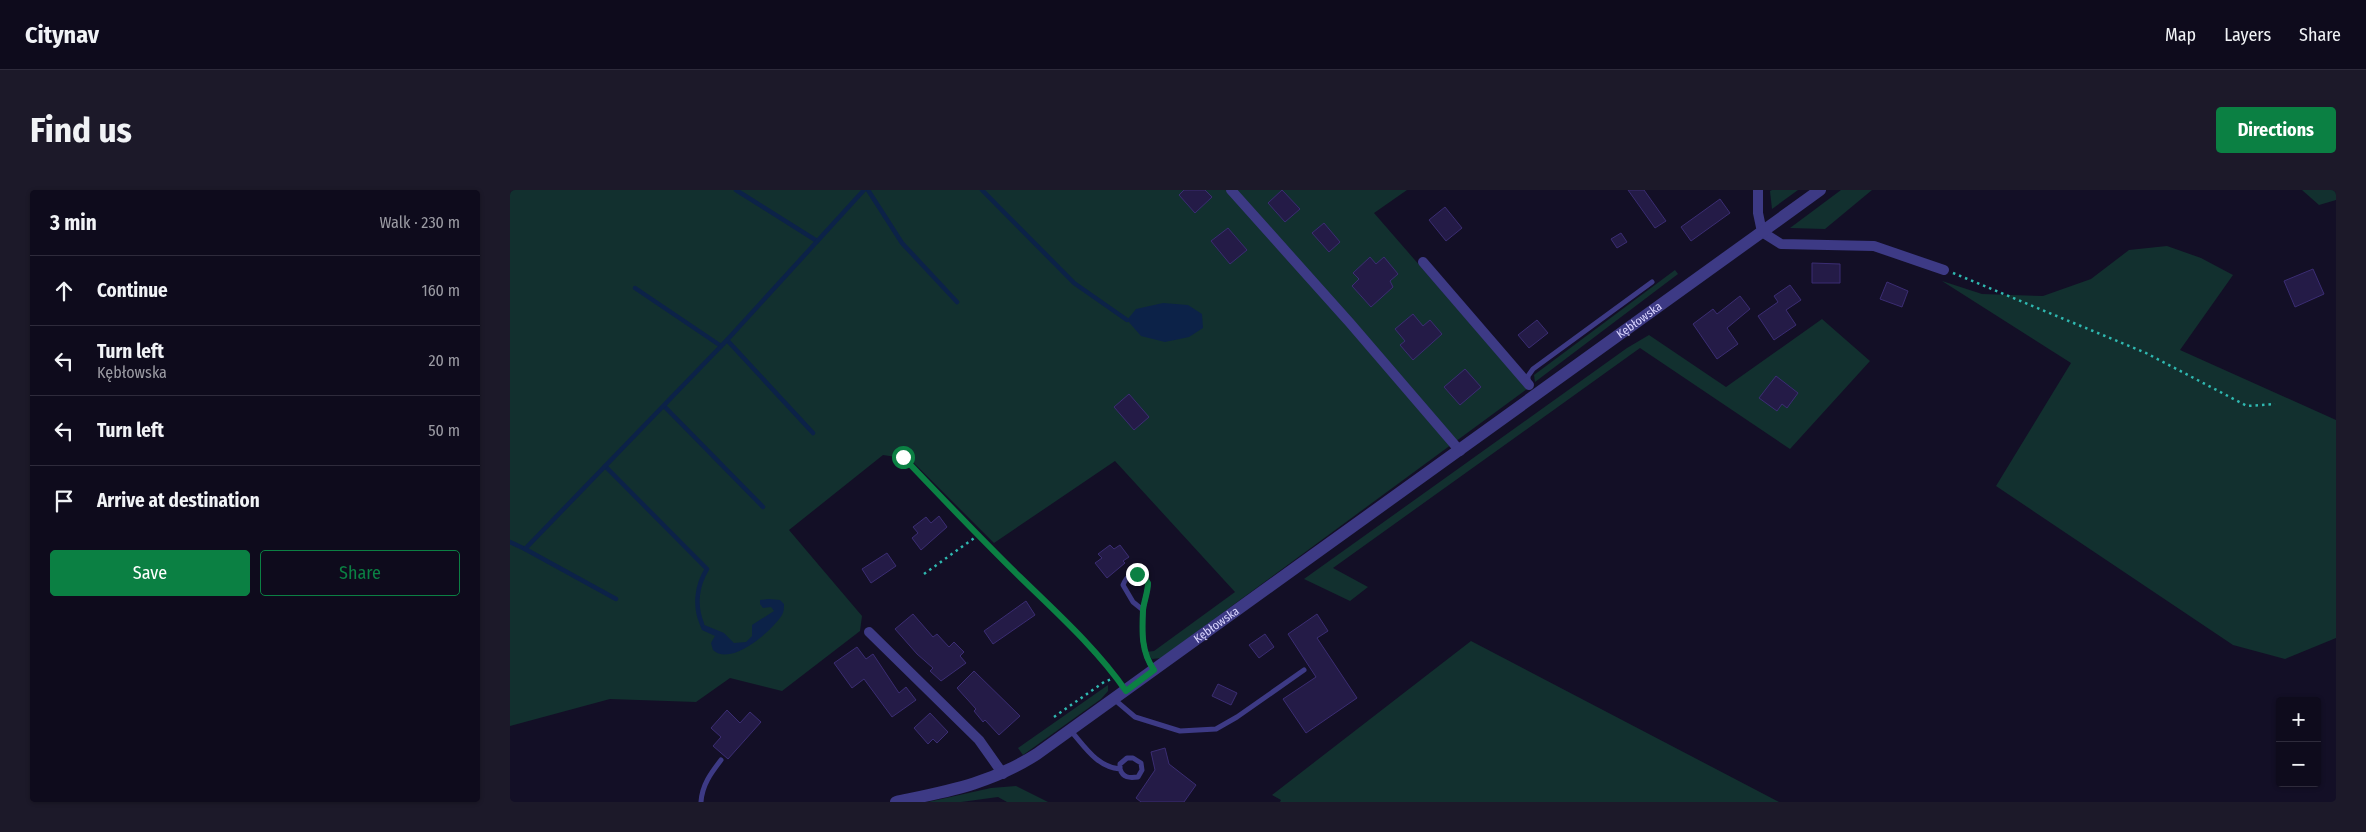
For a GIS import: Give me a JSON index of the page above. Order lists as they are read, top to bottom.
{
  "streets": {
    "street": ["Kębłowska"]
  },
  "page": {
    "header": "Citynav",
    "nav": ["Map", "Layers", "Share"],
    "buttons": [
      "Directions",
      ["Save", "Share"]
    ],
    "title": "Find us",
    "heading": ["3 min", "Walk · 230 m"],
    "list": [
      ["Continue", "160 m"],
      ["Turn left", "Kębłowska", "20 m"],
      ["Turn left", "50 m"],
      "Arrive at destination"
    ],
    "map_buttons": ["+", "−"]
  }
}
